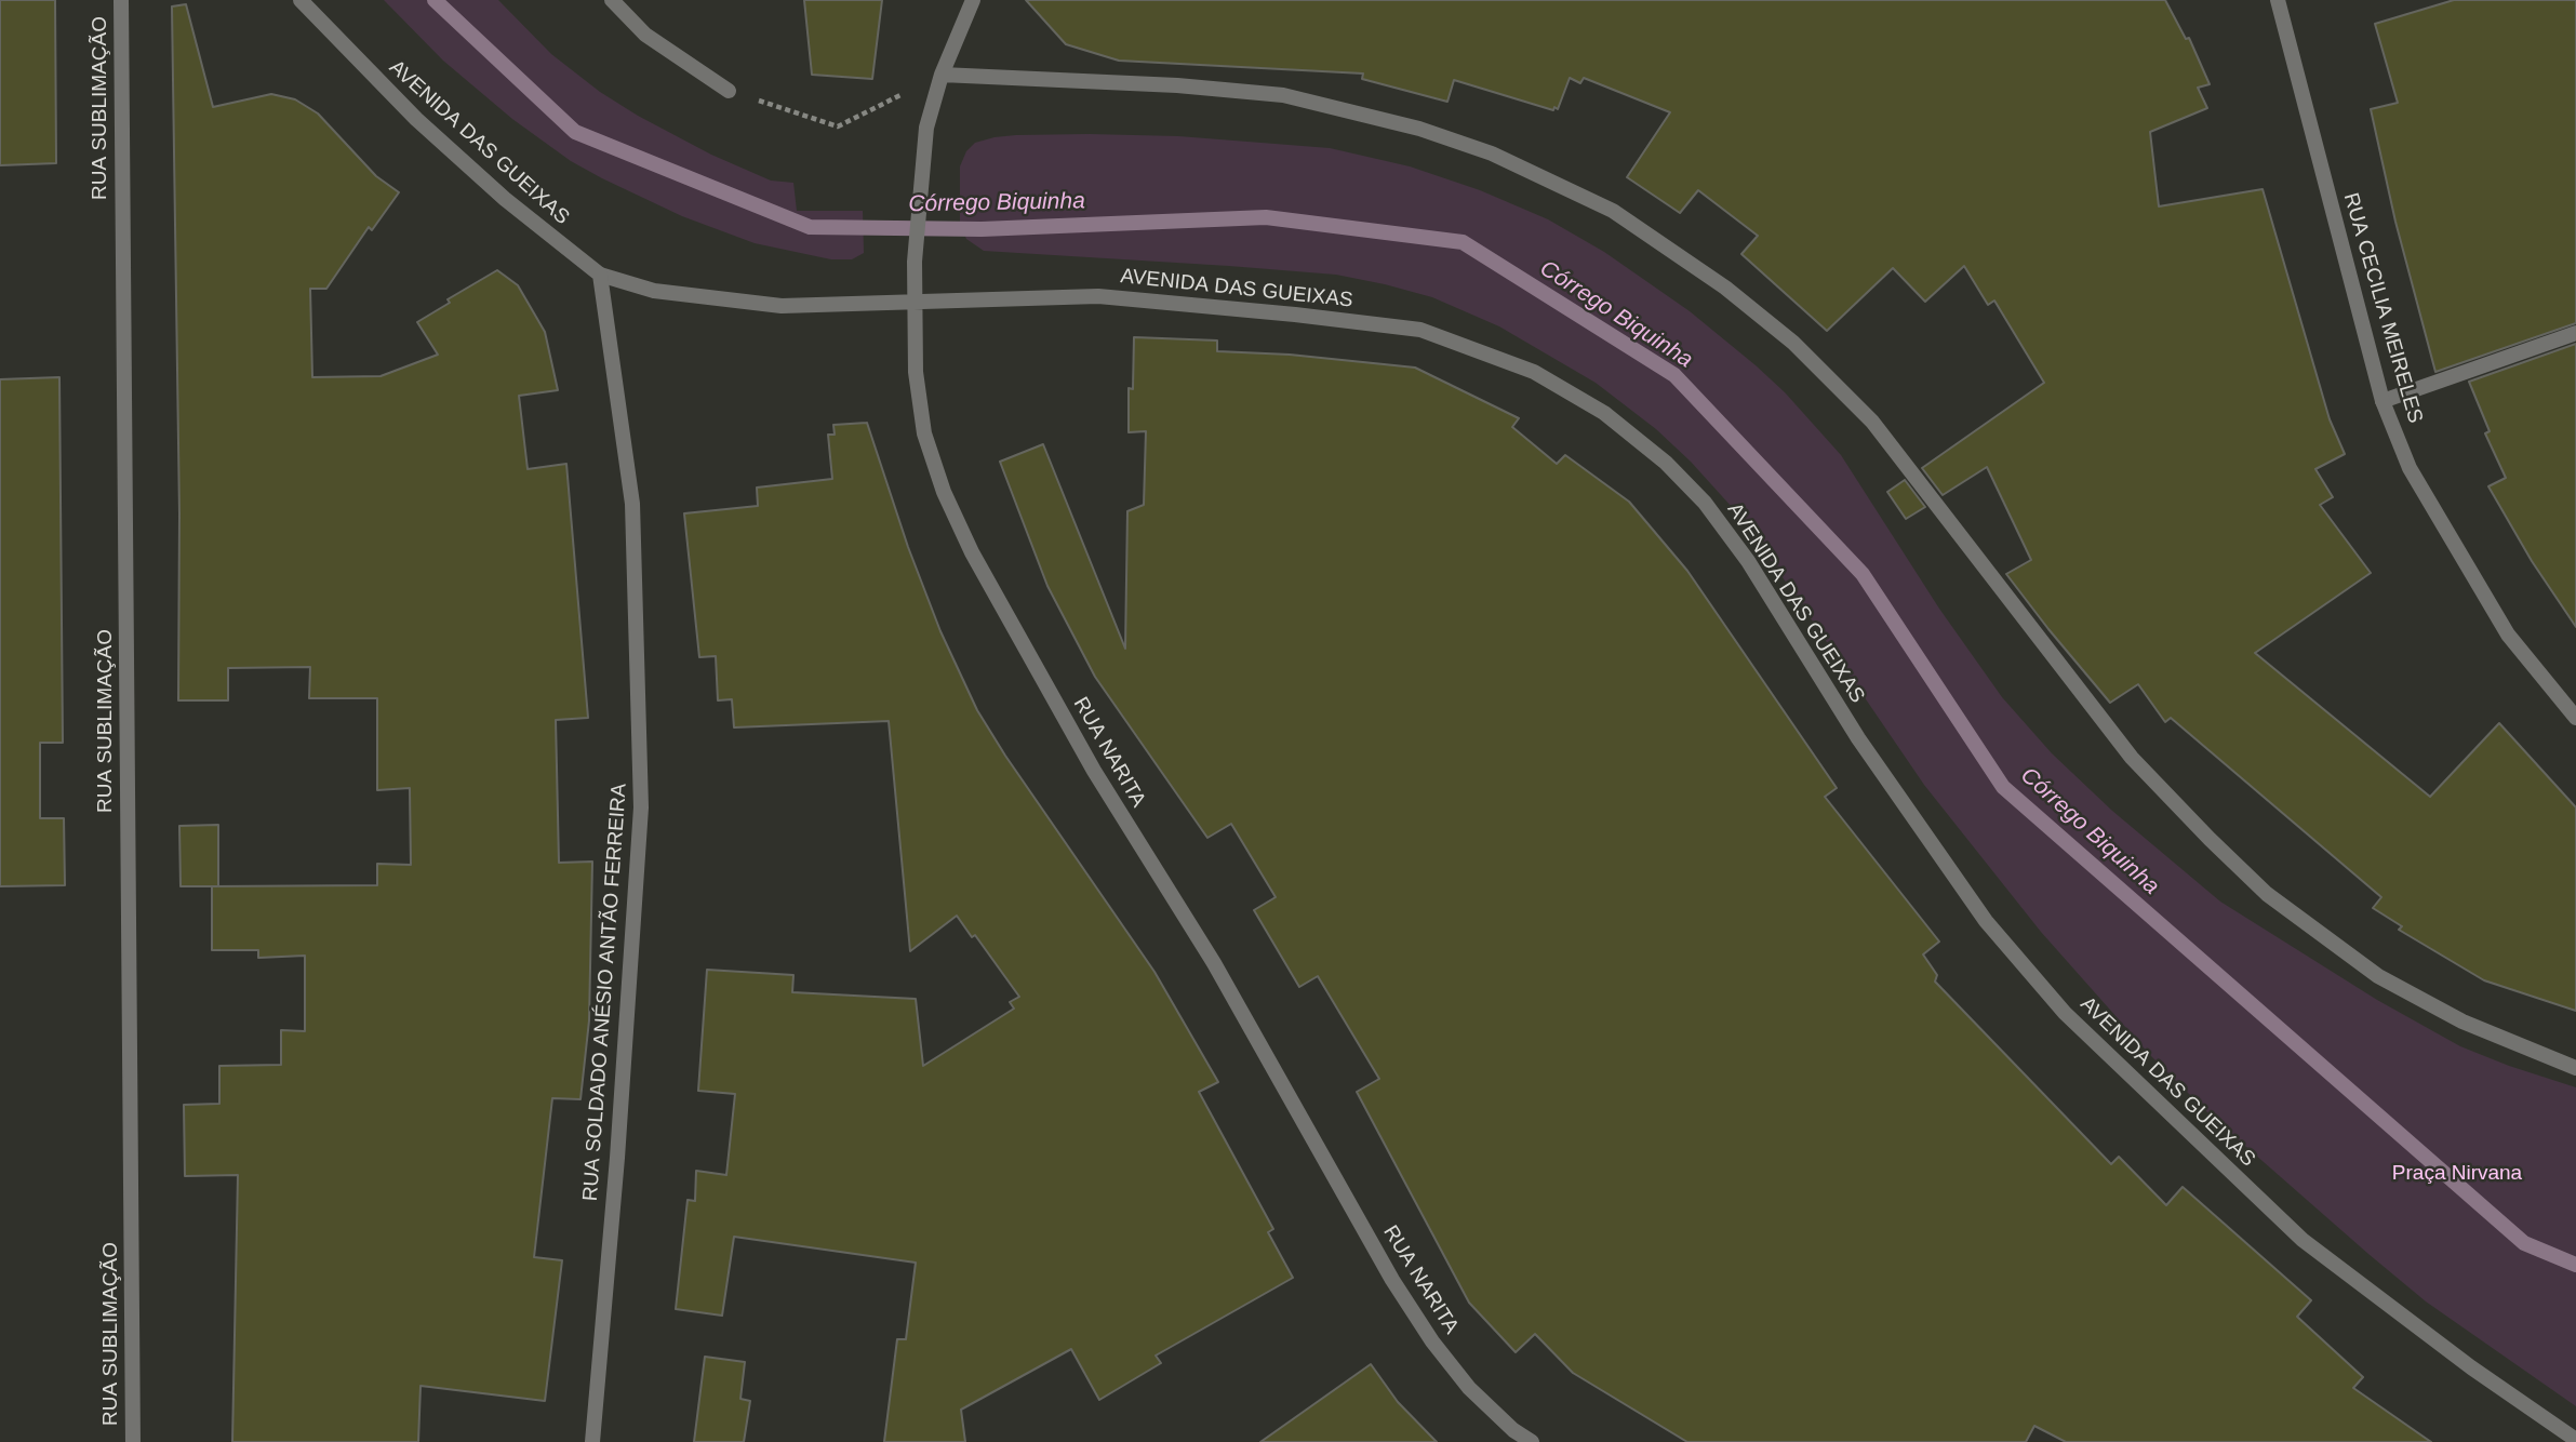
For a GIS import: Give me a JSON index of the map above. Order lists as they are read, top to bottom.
{
  "streets": {
    "street": [
      "RUA SUBLIMAÇÃO",
      "AVENIDA DAS GUEIXAS",
      "RUA CECILIA MEIRELES",
      "RUA NARITA",
      "RUA SOLDADO ANÉSIO ANTÃO FERREIRA"
    ]
  },
  "crossings": [
    ["AVENIDA DAS GUEIXAS", "RUA NARITA"],
    ["AVENIDA DAS GUEIXAS", "RUA SOLDADO ANÉSIO ANTÃO FERREIRA"]
  ],
  "water": ["Córrego Biquinha"],
  "parks": ["Praça Nirvana"]
}
